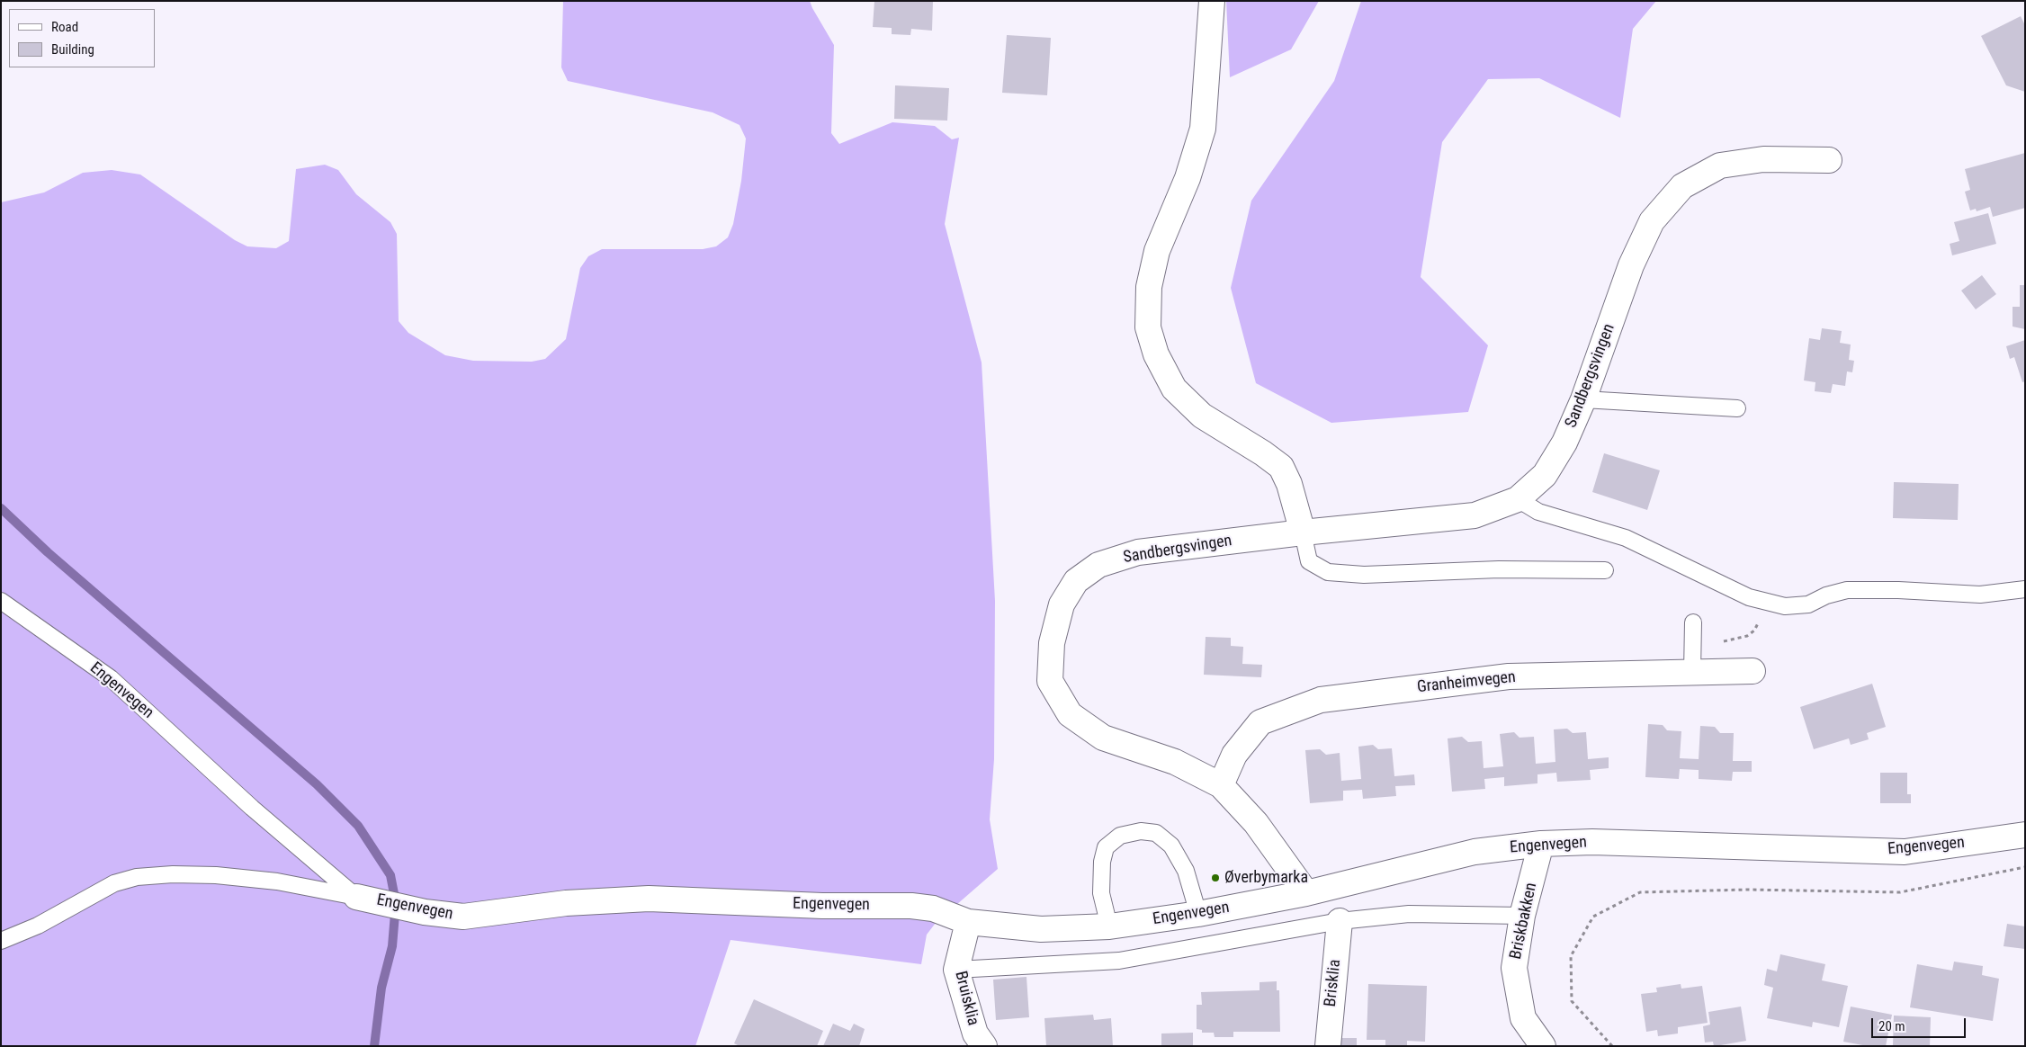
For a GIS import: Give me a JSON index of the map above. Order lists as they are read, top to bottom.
{
  "streets": {
    "street": [
      "Sandbergsvingen",
      "Granheimvegen",
      "Engenvegen",
      "Briskbakken",
      "Brisklia",
      "Bruisklia"
    ]
  },
  "crossings": [
    ["Sandbergsvingen", "Granheimvegen"],
    ["Sandbergsvingen", "Engenvegen"],
    ["Engenvegen", "Briskbakken"],
    ["Engenvegen", "Bruisklia"]
  ],
  "places": ["Øverbymarka"],
  "legend": ["Road", "Building"],
  "scale_bar": "20 m"
}
